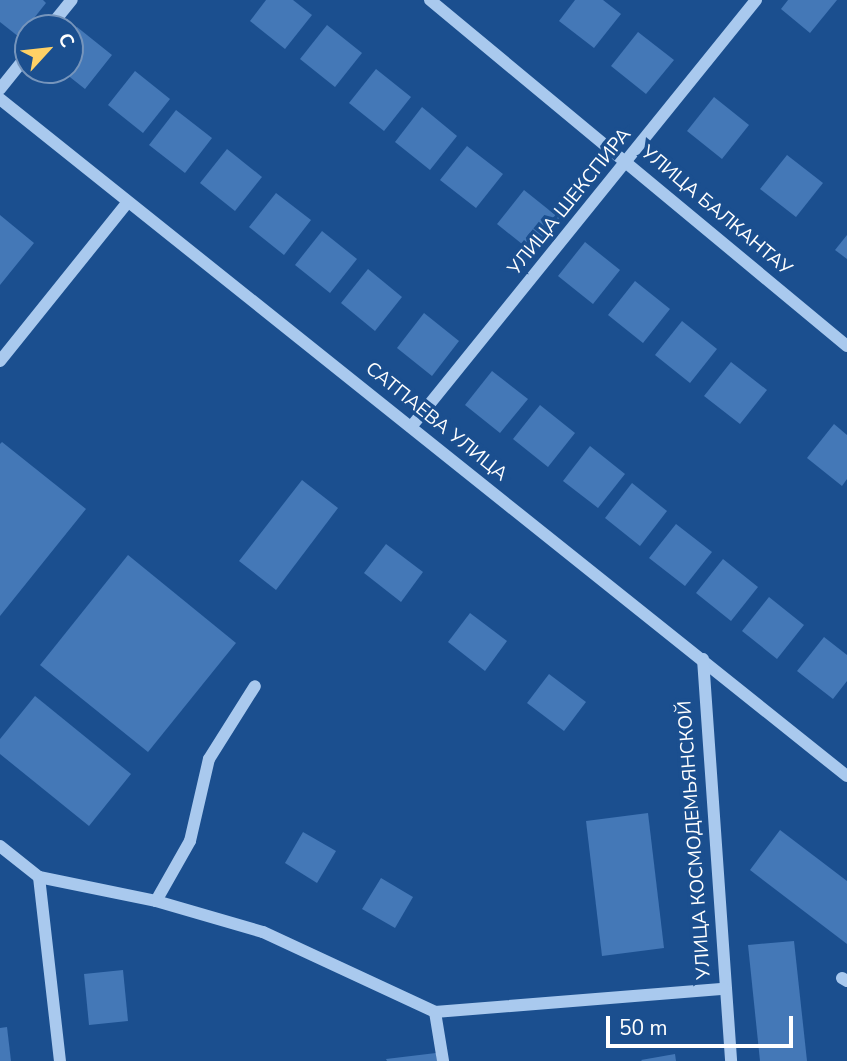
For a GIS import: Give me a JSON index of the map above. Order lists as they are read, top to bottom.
{
  "streets": {
    "street": [
      "УЛИЦА ШЕКСПИРА",
      "УЛИЦА БАЛКАНТАУ",
      "САТПАЕВА УЛИЦА",
      "УЛИЦА КОСМОДЕМЬЯНСКОЙ"
    ]
  },
  "crossings": [
    ["УЛИЦА ШЕКСПИРА", "УЛИЦА БАЛКАНТАУ"],
    ["УЛИЦА ШЕКСПИРА", "САТПАЕВА УЛИЦА"],
    ["САТПАЕВА УЛИЦА", "УЛИЦА КОСМОДЕМЬЯНСКОЙ"]
  ],
  "scale_bar": "50 m",
  "north": "top right"
}
